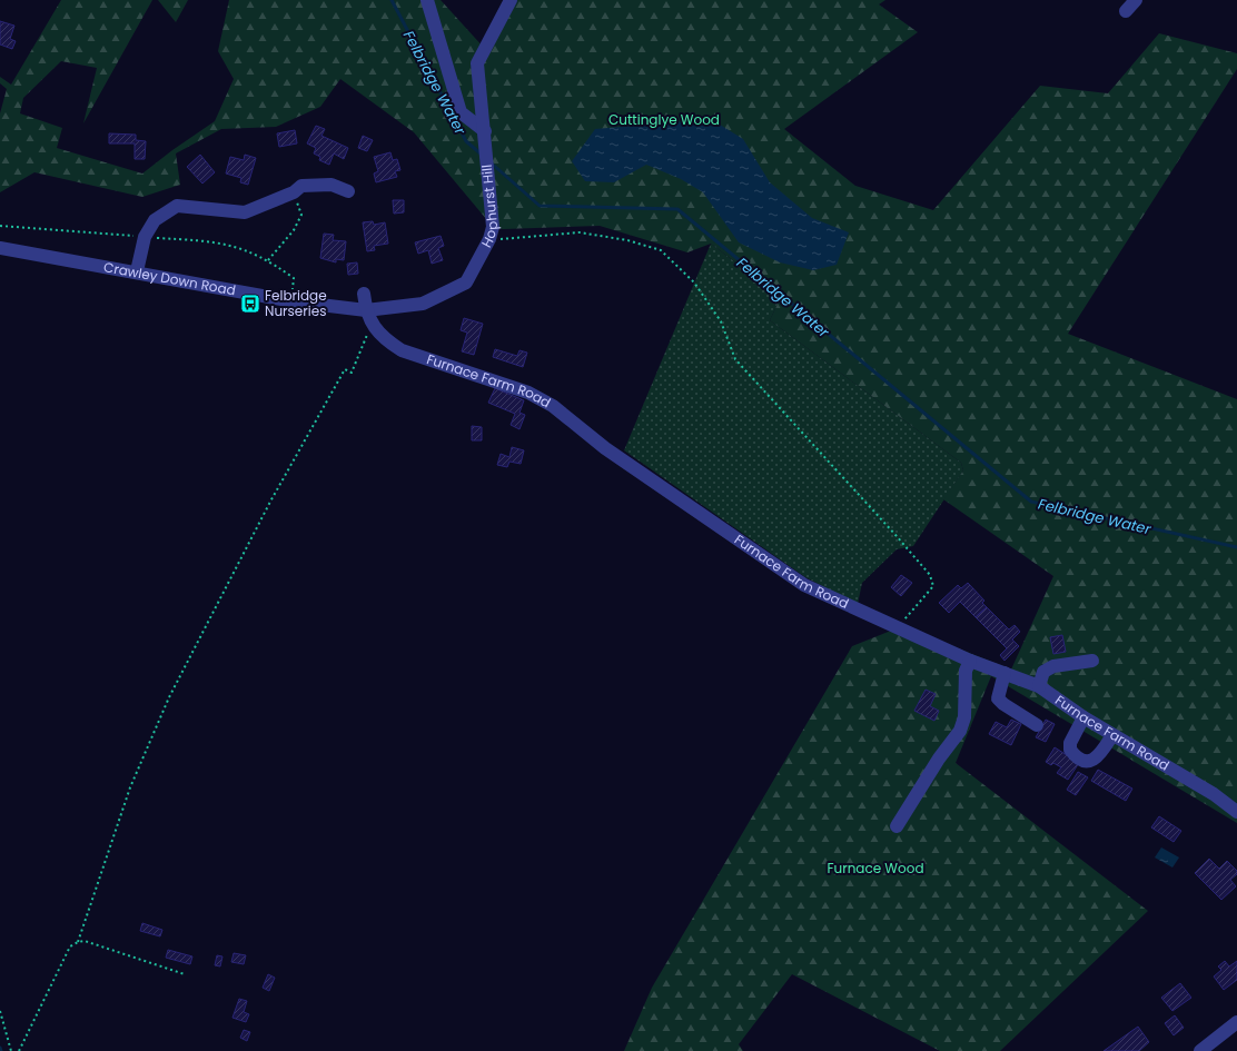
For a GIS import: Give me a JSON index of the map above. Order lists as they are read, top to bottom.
{
  "streets": {
    "street": ["Hophurst Hill", "Crawley Down Road", "Furnace Farm Road"]
  },
  "crossings": [
    ["Hophurst Hill", "Crawley Down Road"],
    ["Hophurst Hill", "Furnace Farm Road"],
    ["Crawley Down Road", "Furnace Farm Road"]
  ],
  "water": ["Felbridge Water"],
  "parks": ["Cuttinglye Wood", "Furnace Wood"],
  "places": {
    "bus stop": ["Felbridge Nurseries"]
  }
}
